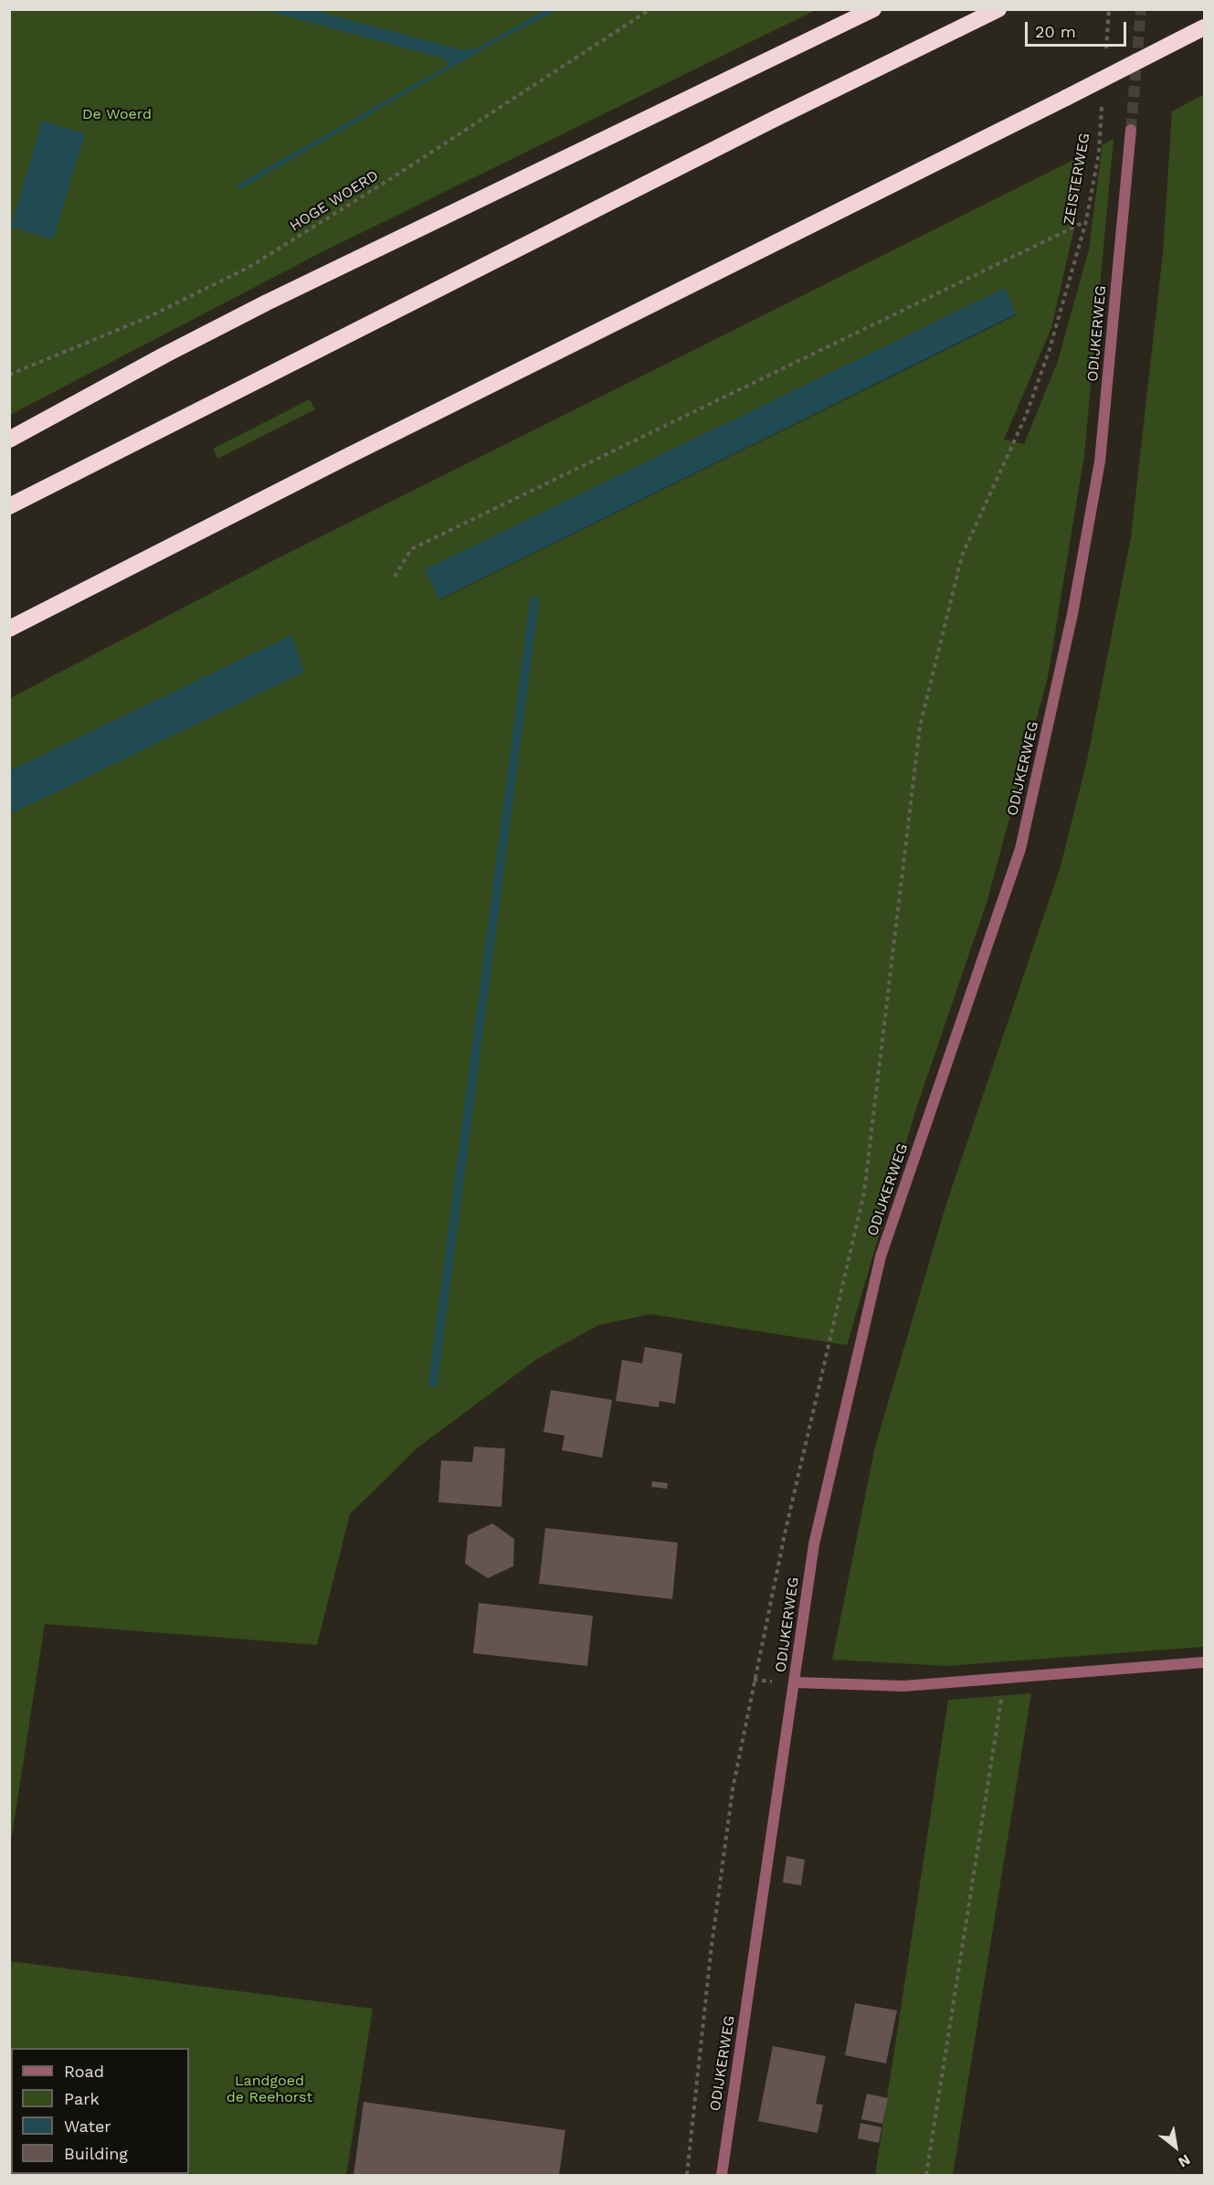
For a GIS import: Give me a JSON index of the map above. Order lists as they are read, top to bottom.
{
  "streets": {
    "street": ["ODIJKERWEG"],
    "path": ["ZEISTERWEG", "HOGE WOERD"]
  },
  "crossings": [
    ["ZEISTERWEG", "ODIJKERWEG"]
  ],
  "parks": ["De Woerd", "Landgoed de Reehorst"],
  "legend": [
    "Road",
    "Park",
    "Water",
    "Building"
  ],
  "scale_bar": "20 m",
  "north": "bottom right"
}
